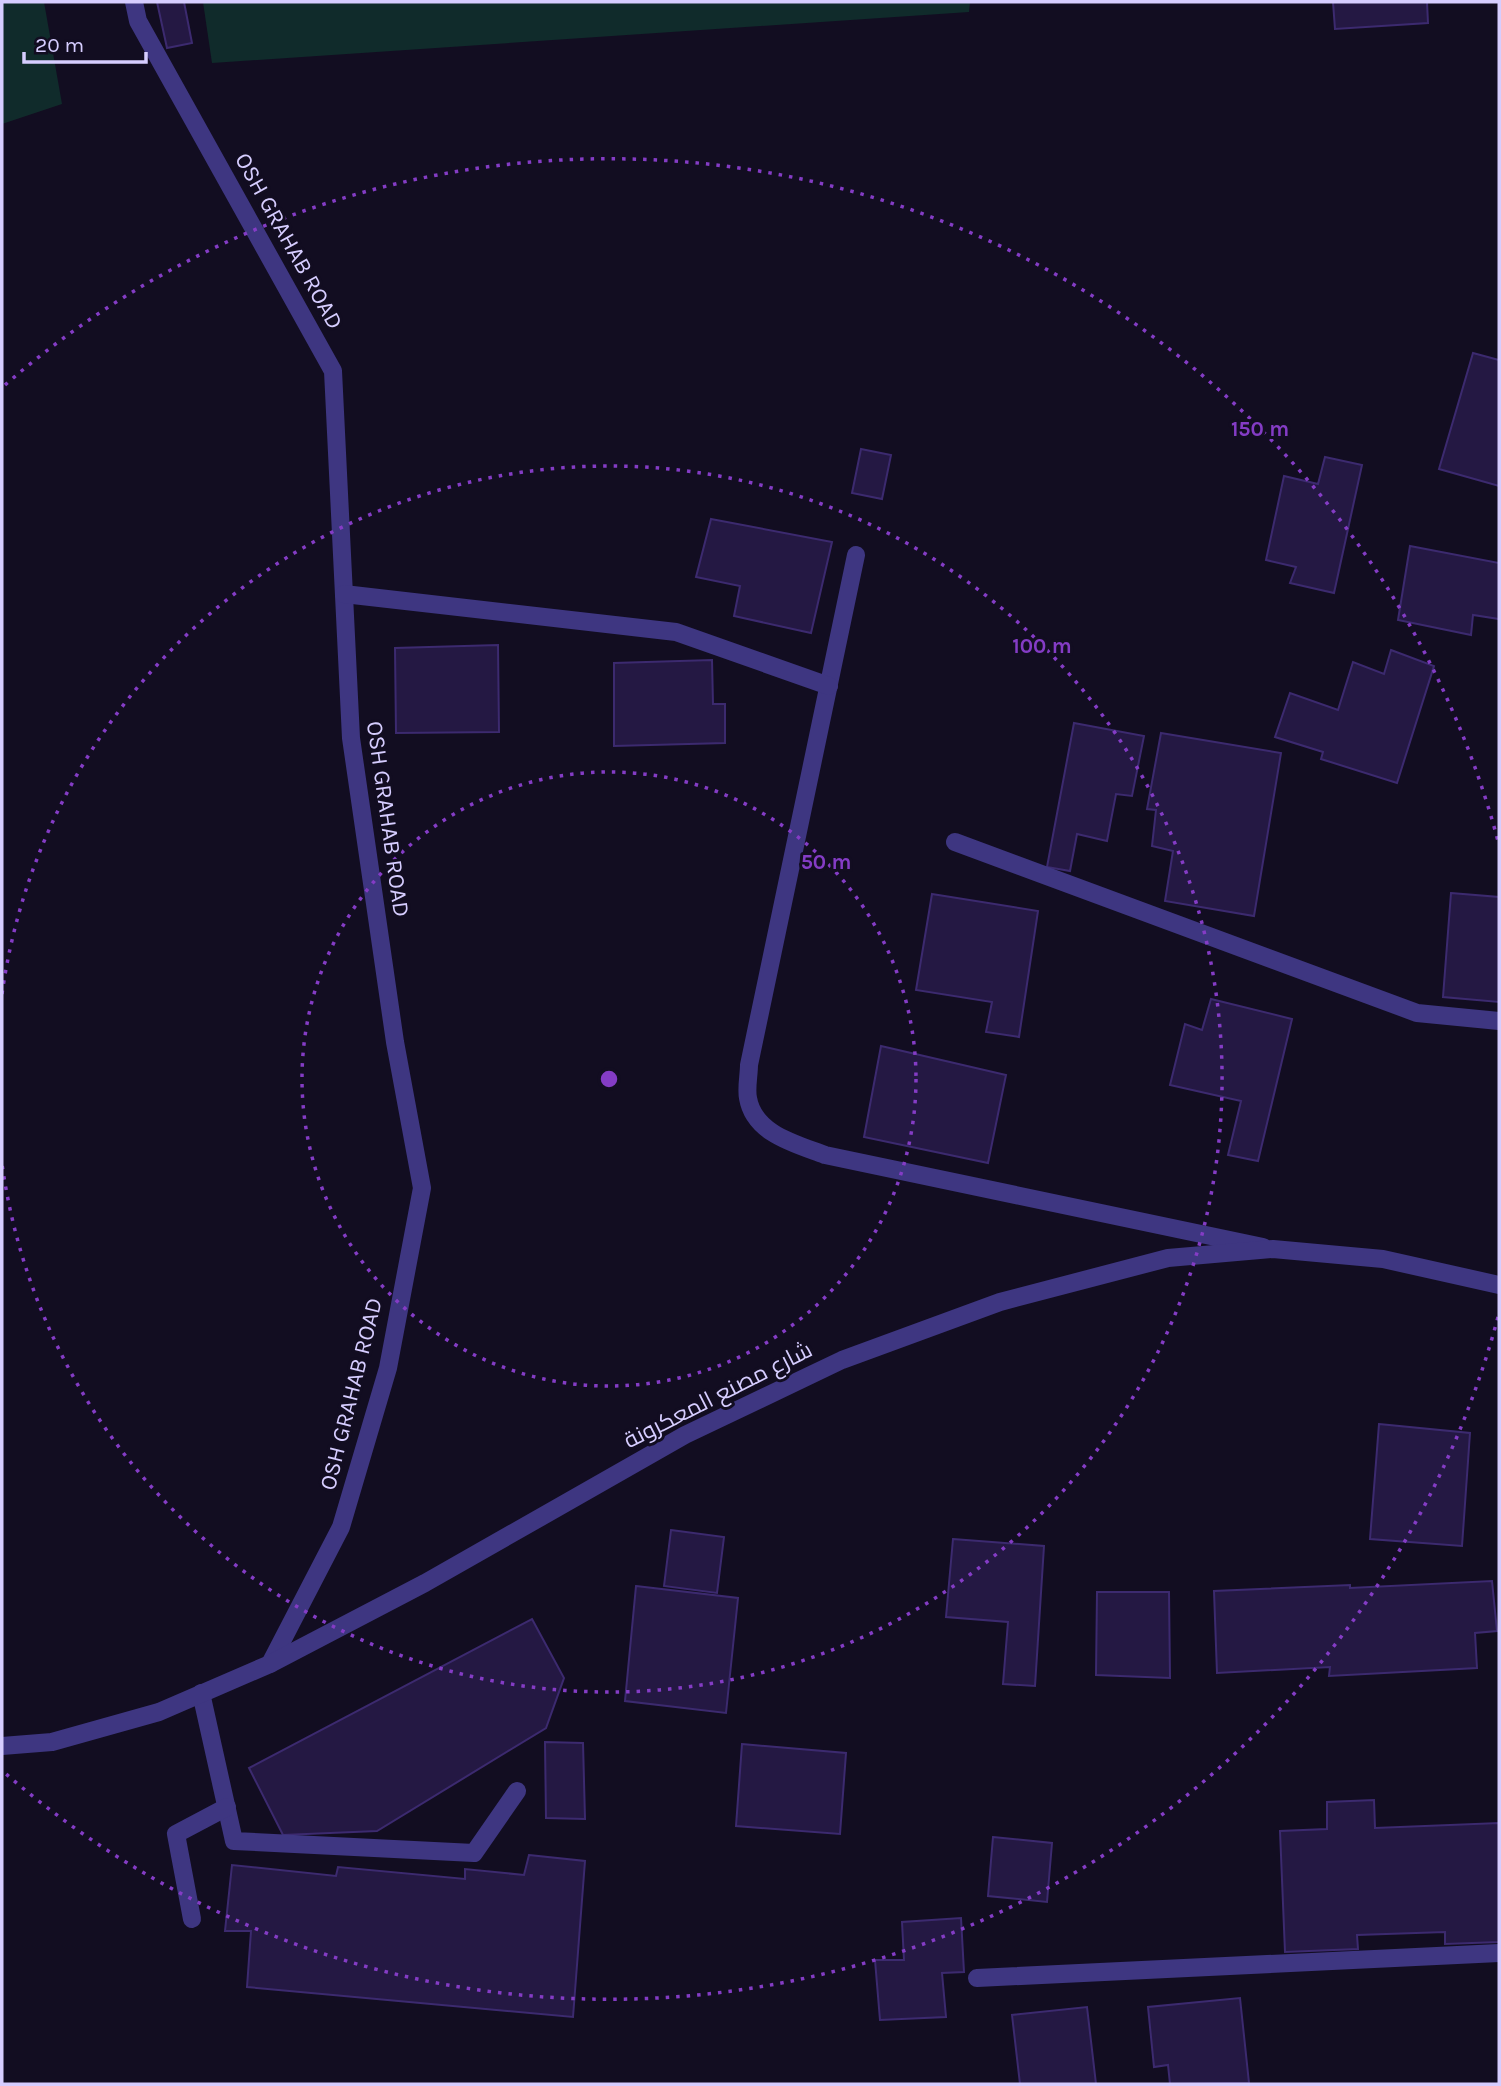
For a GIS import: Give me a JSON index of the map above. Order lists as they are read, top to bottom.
{
  "streets": {
    "street": ["OSH GRAHAB ROAD", "شارع مصنع المعكرونة"]
  },
  "crossings": [
    ["OSH GRAHAB ROAD", "شارع مصنع المعكرونة"]
  ],
  "scale_bar": "20 m",
  "rings": ["150 m", "100 m", "50 m"]
}
